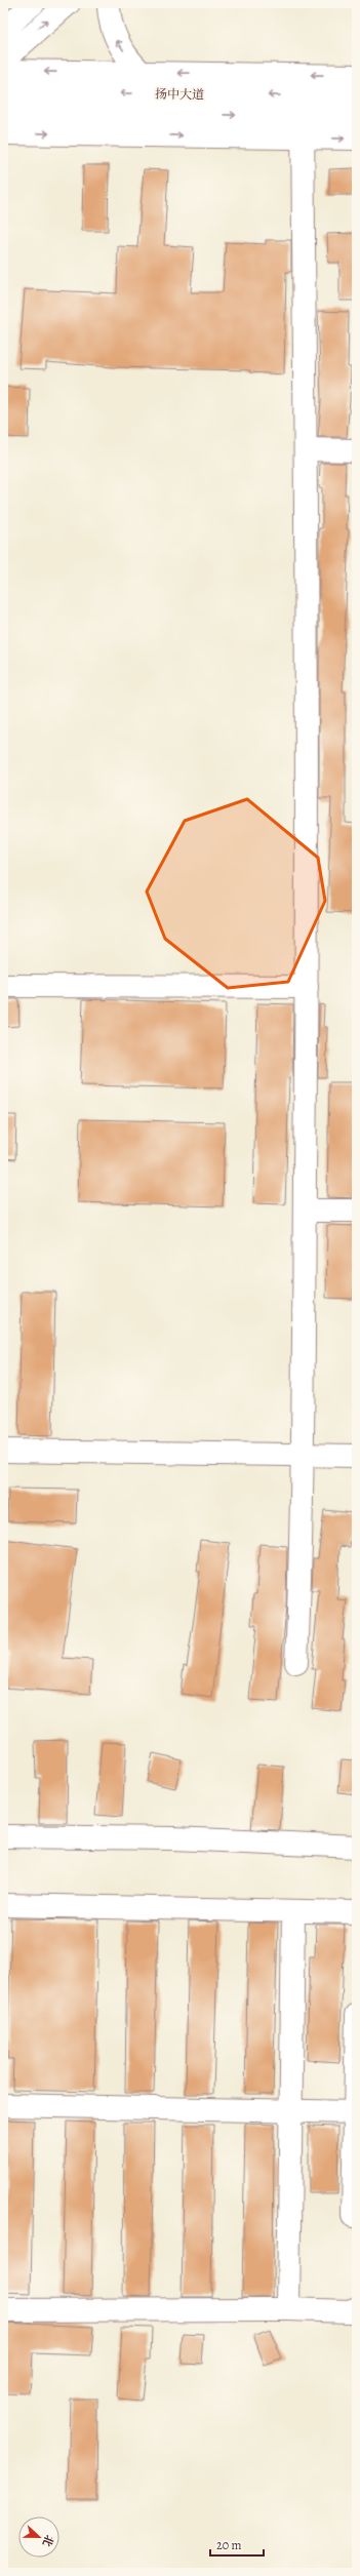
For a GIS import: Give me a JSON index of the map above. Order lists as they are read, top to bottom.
{
  "streets": {
    "street": ["扬中大道"]
  },
  "scale_bar": "20 m",
  "north": "right"
}
